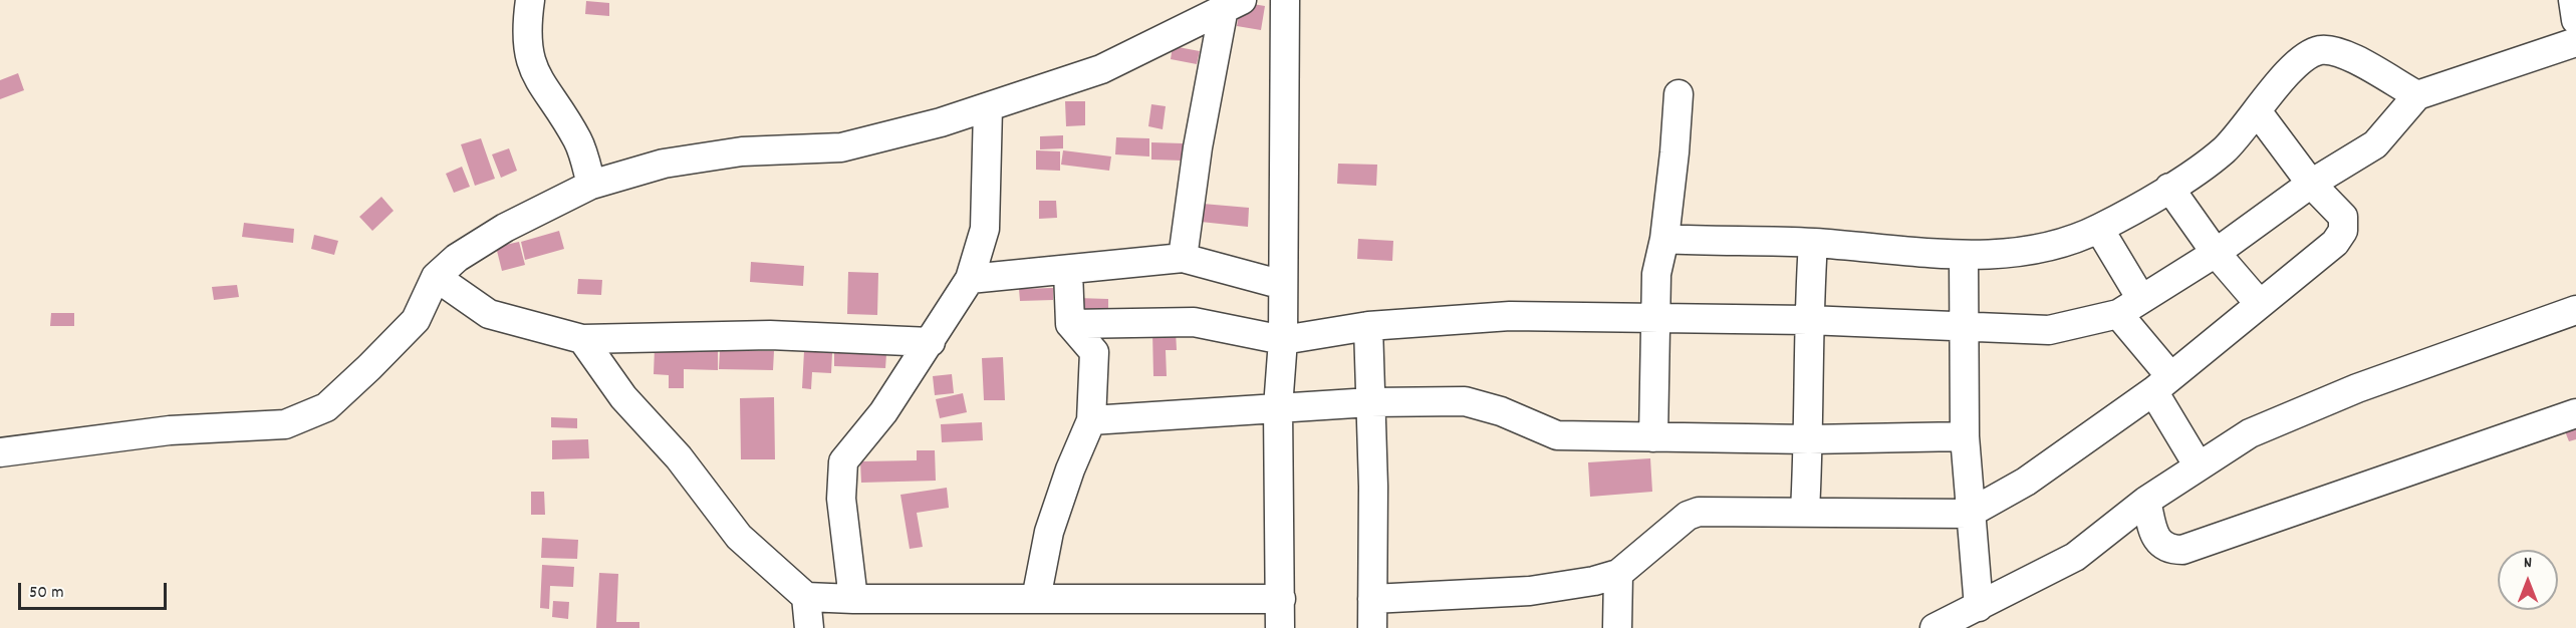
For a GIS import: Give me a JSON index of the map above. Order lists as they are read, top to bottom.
{
  "scale_bar": "50 m",
  "north": "top"
}
